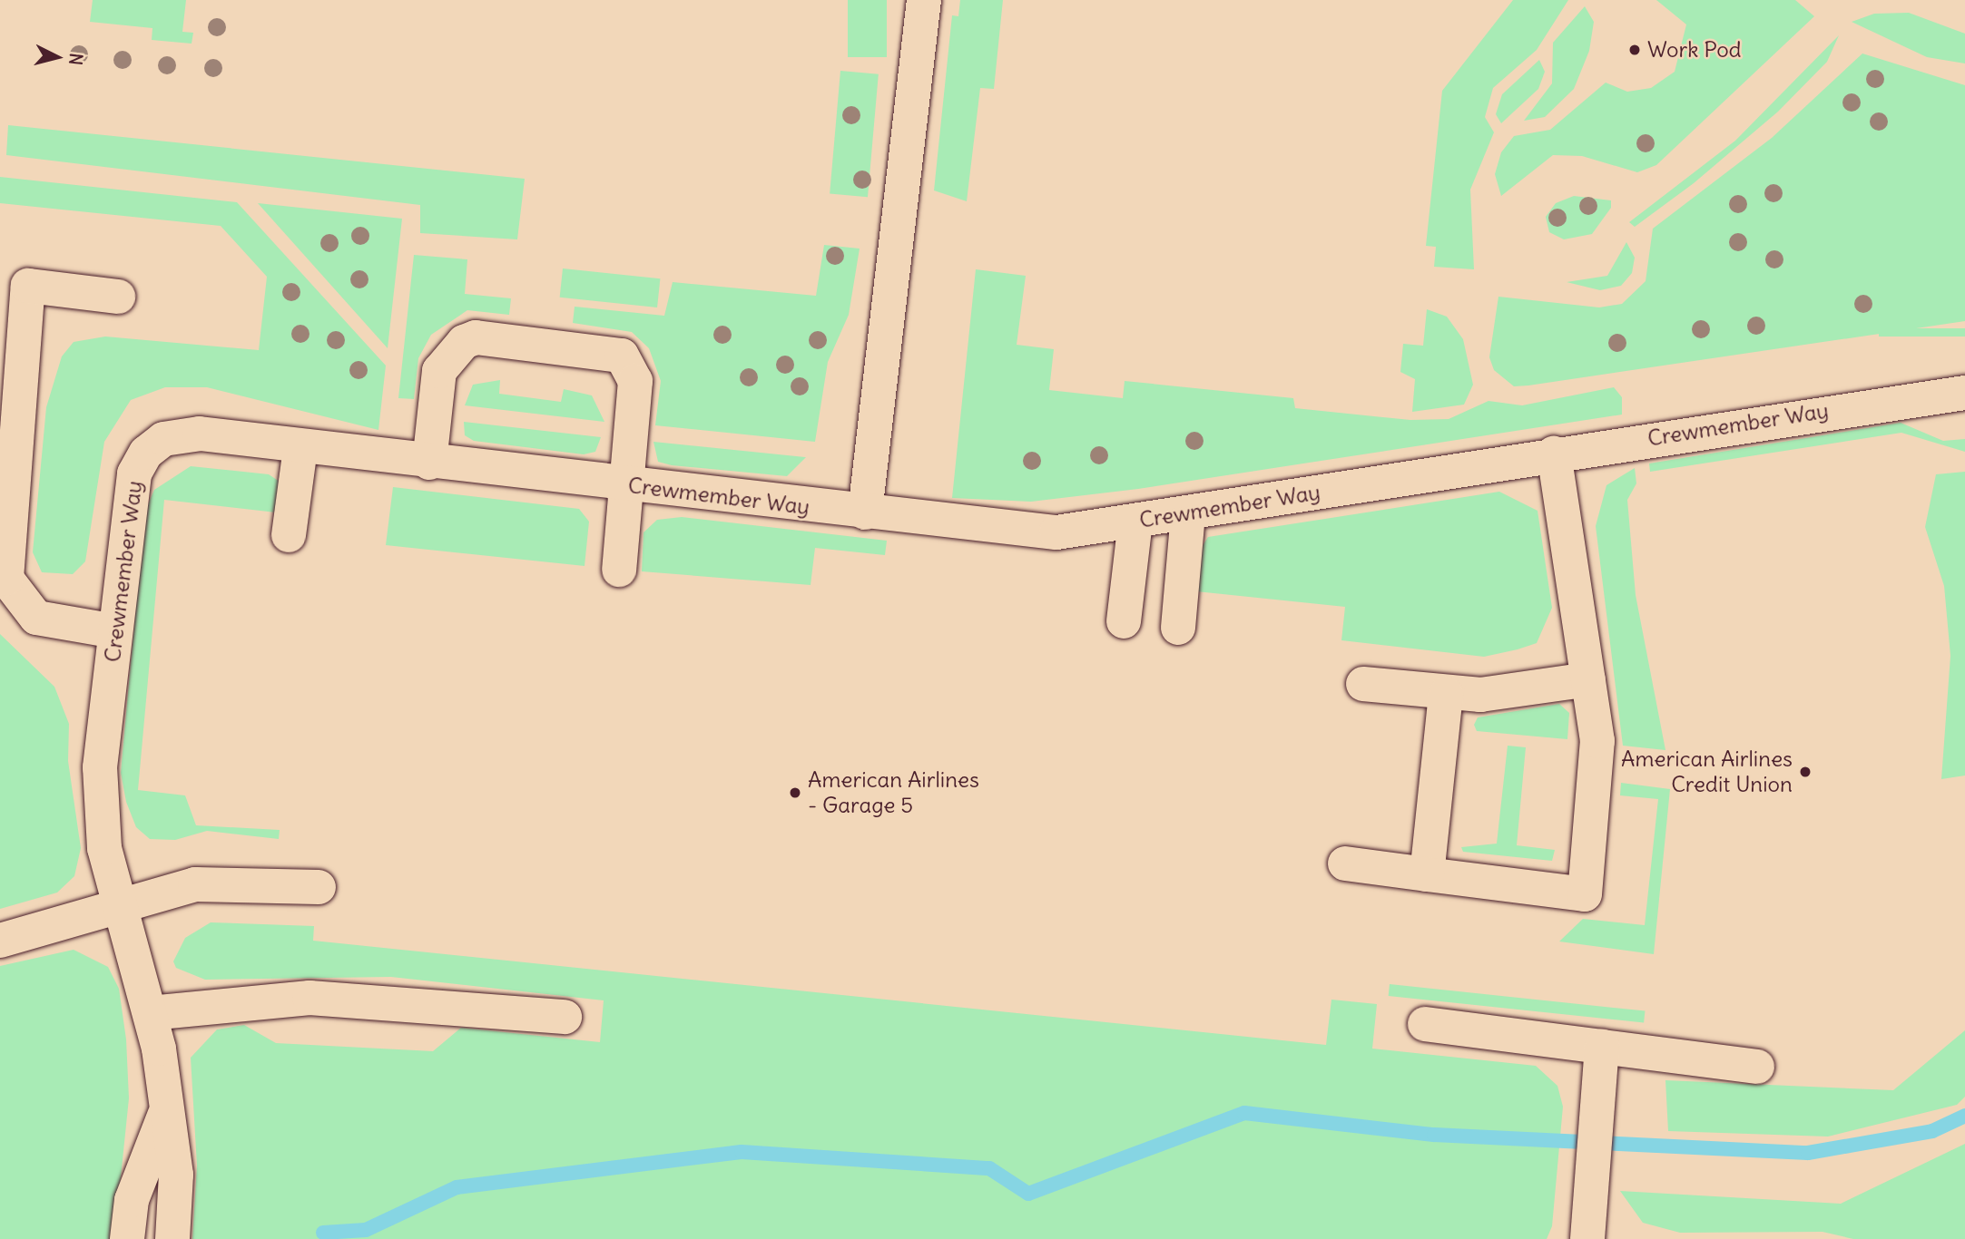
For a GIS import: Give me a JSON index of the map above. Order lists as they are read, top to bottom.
{
  "streets": {
    "street": ["Crewmember Way"]
  },
  "places": ["Work Pod", "American Airlines Credit Union", "American Airlines - Garage 5"],
  "north": "right"
}
